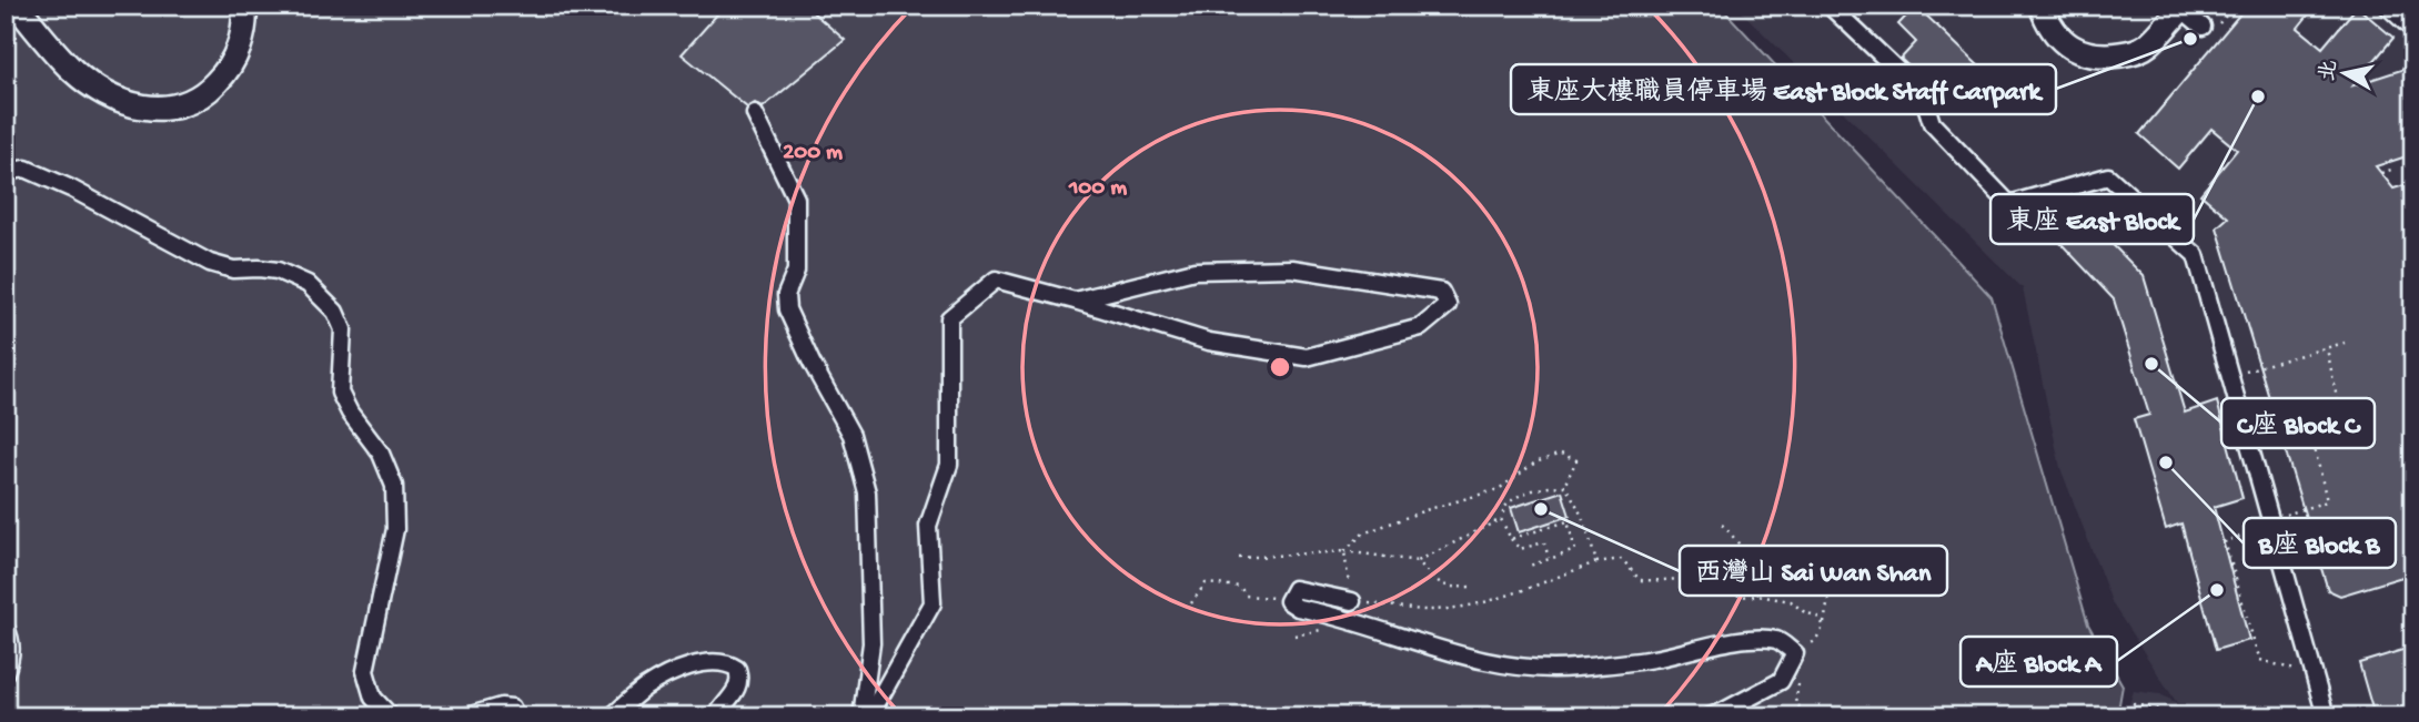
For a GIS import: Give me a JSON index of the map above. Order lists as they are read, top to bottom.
{
  "places": [
    "東座大樓職員停車場 East Block Staff Carpark",
    "東座 East Block",
    "C座 Block C",
    "B座 Block B",
    "西灣山 Sai Wan Shan",
    "A座 Block A"
  ],
  "north": "left",
  "rings": ["200 m", "100 m"]
}
